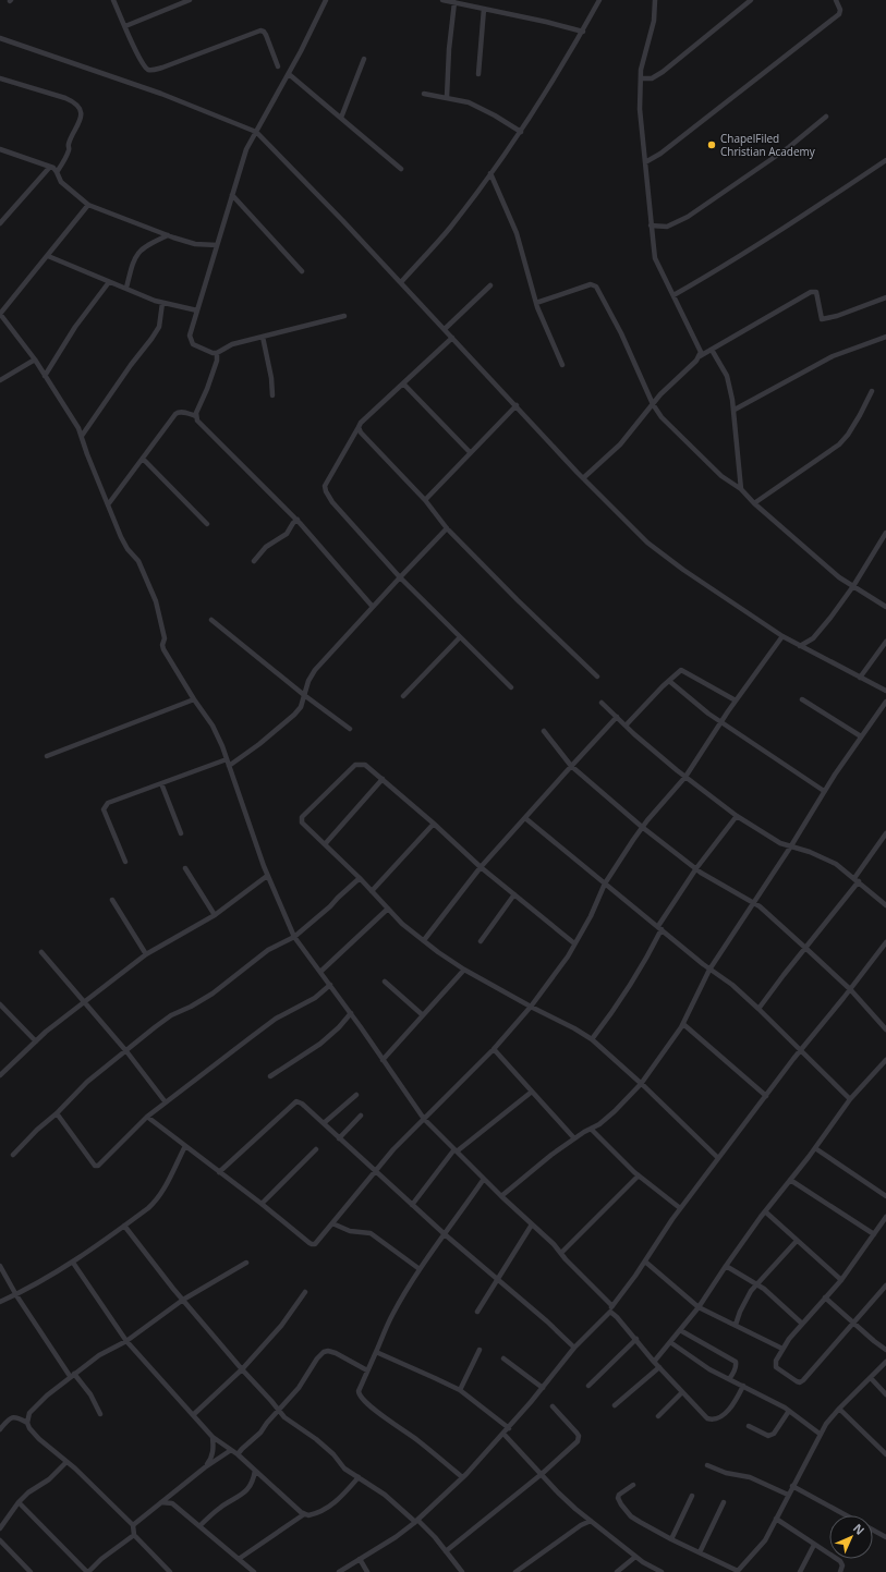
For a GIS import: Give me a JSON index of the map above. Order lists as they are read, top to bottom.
{
  "places": ["ChapelFiled Christian Academy"],
  "north": "top right"
}
